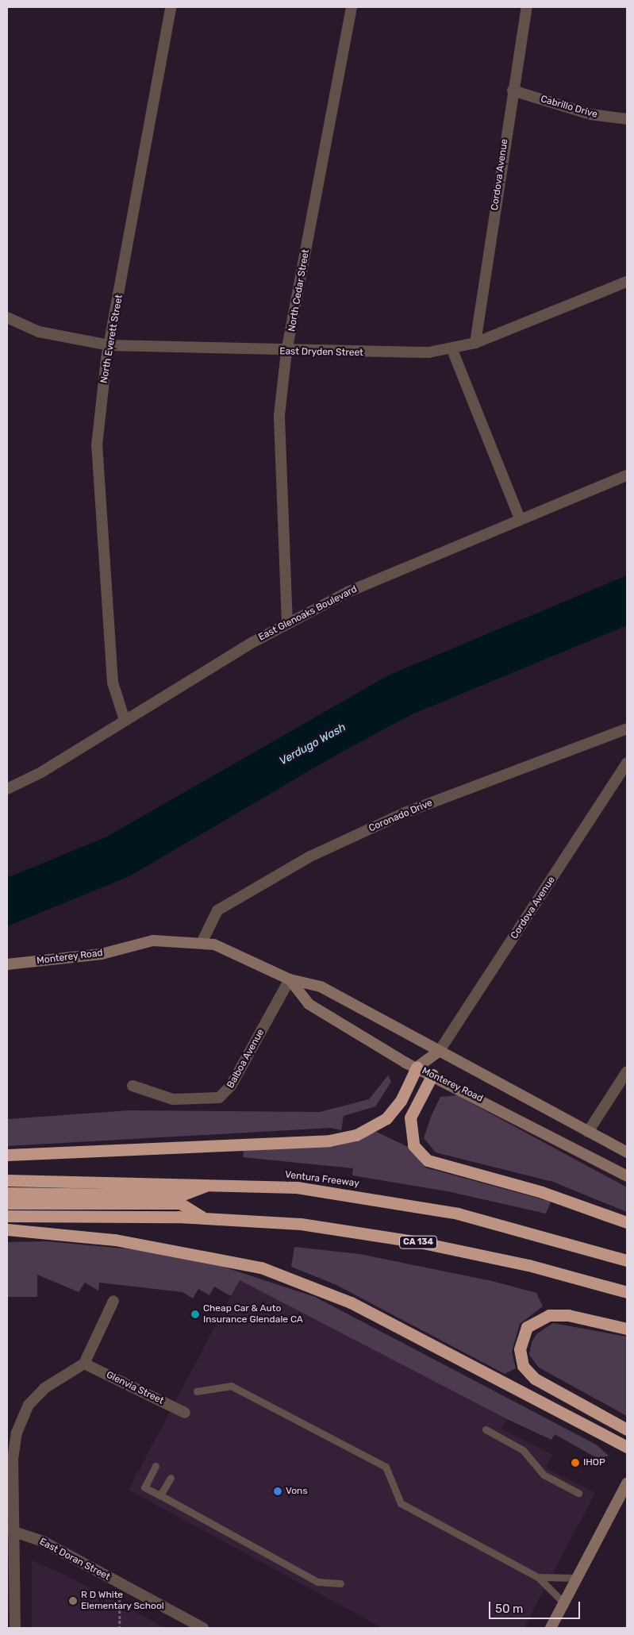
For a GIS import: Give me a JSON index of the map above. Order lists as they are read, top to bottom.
{
  "streets": {
    "highway": ["Ventura Freeway", "CA 134"],
    "main road": ["Monterey Road"],
    "street": [
      "Cabrillo Drive",
      "Cordova Avenue",
      "North Cedar Street",
      "North Everett Street",
      "East Dryden Street",
      "East Glenoaks Boulevard",
      "Coronado Drive",
      "Balboa Avenue",
      "Glenvia Street",
      "East Doran Street"
    ]
  },
  "crossings": [
    ["Cabrillo Drive", "Cordova Avenue"],
    ["Cordova Avenue", "East Dryden Street"],
    ["Cordova Avenue", "Monterey Road"],
    ["North Cedar Street", "East Dryden Street"],
    ["North Cedar Street", "East Glenoaks Boulevard"],
    ["North Everett Street", "East Dryden Street"],
    ["North Everett Street", "East Glenoaks Boulevard"],
    ["Coronado Drive", "Monterey Road"],
    ["Monterey Road", "Balboa Avenue"]
  ],
  "water": ["Verdugo Wash"],
  "places": [
    "Cheap Car & Auto Insurance Glendale CA",
    "IHOP",
    "Vons",
    "R D White Elementary School"
  ],
  "scale_bar": "50 m"
}
